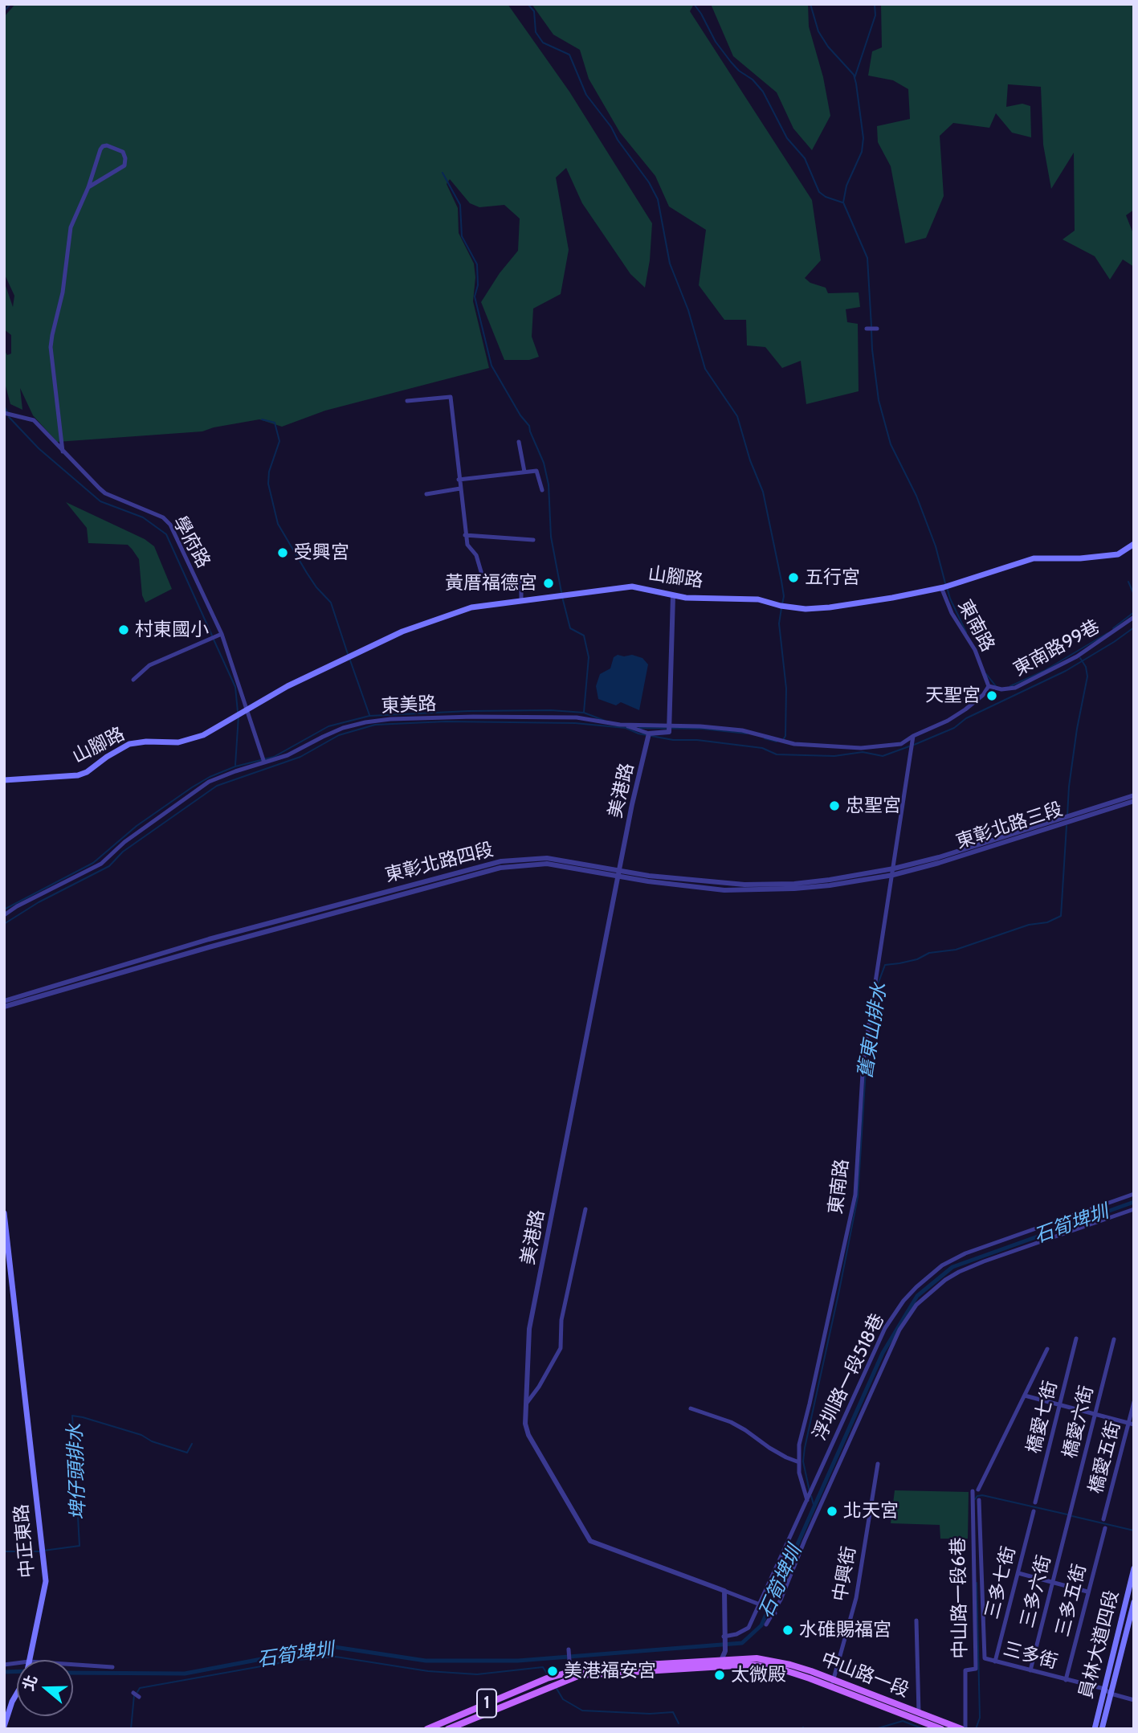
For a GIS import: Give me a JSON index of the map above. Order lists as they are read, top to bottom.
{
  "streets": {
    "main road": [
      "山腳路",
      "中正東路",
      "員林大道四段",
      "中山路一段",
      "1"
    ],
    "street": [
      "學府路",
      "東南路",
      "東南路99巷",
      "東美路",
      "美港路",
      "東彰北路三段",
      "東彰北路四段",
      "浮圳路一段518巷",
      "橋愛七街",
      "橋愛六街",
      "橋愛五街",
      "中興街",
      "三多七街",
      "三多六街",
      "中山路一段6巷",
      "三多五街",
      "三多街"
    ]
  },
  "crossings": [
    ["學府路", "山腳路"],
    ["學府路", "東美路"],
    ["山腳路", "東南路"],
    ["東南路", "東南路99巷"],
    ["東南路", "東彰北路三段"],
    ["東南路", "東彰北路四段"],
    ["東南路", "浮圳路一段518巷"],
    ["美港路", "東彰北路四段"],
    ["東彰北路三段", "東彰北路四段"],
    ["橋愛六街", "三多六街"],
    ["中興街", "中山路一段"],
    ["三多七街", "三多街"],
    ["三多六街", "三多街"],
    ["三多五街", "三多街"],
    ["員林大道四段", "三多街"]
  ],
  "water": ["舊東山排水", "石筍埤圳", "埤仔頭排水"],
  "places": [
    "受興宮",
    "五行宮",
    "黃厝福德宮",
    "村東國小",
    "天聖宮",
    "忠聖宮",
    "北天宮",
    "水碓賜福宮",
    "美港福安宮",
    "太微殿"
  ],
  "north": "left"
}
